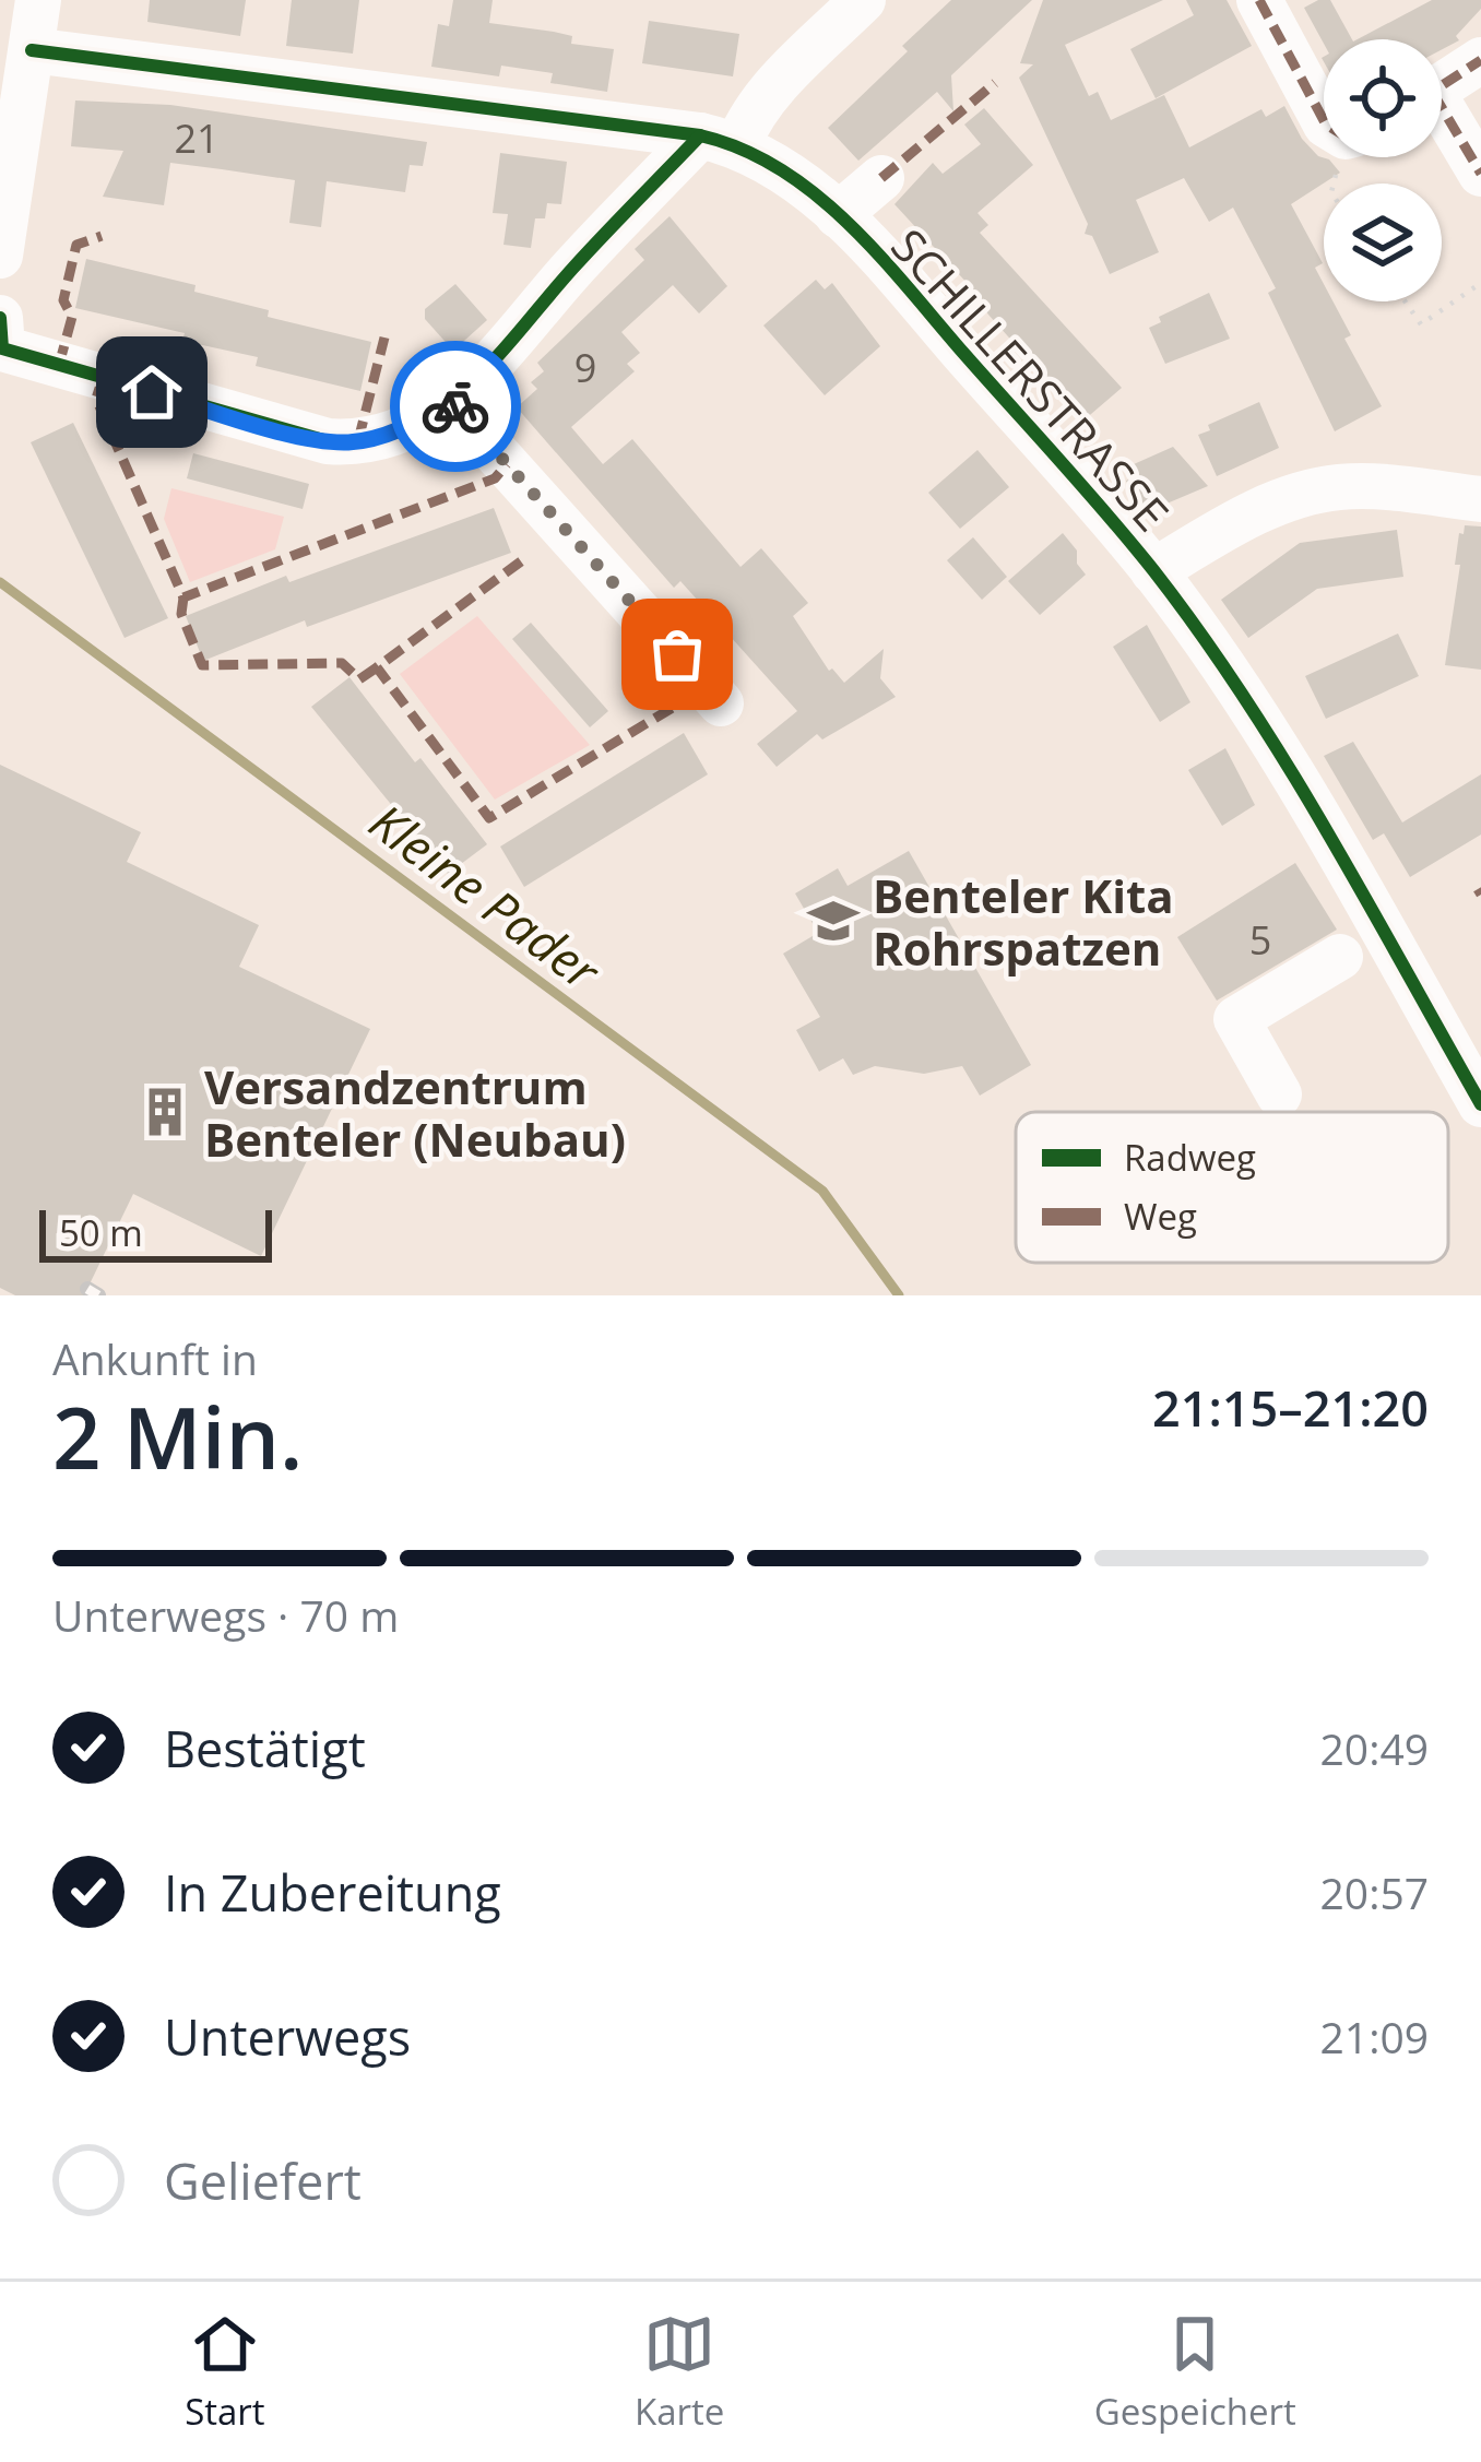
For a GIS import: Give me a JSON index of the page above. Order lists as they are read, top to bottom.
{
  "streets": {
    "street": ["SCHILLERSTRASSE"]
  },
  "water": ["Kleine Pader"],
  "places": {
    "school or university": ["Benteler Kita Rohrspatzen"],
    "building": ["Versandzentrum Benteler (Neubau)"]
  },
  "house_numbers": ["21", "9", "5"],
  "legend": ["Radweg", "Weg"],
  "scale_bar": "50 m",
  "page": {
    "scale": "50 m",
    "heading": ["2 Min.", "Ankunft in", "21:15–21:20"],
    "bar": "Unterwegs · 70 m",
    "list": [
      ["Bestätigt", "20:49"],
      ["In Zubereitung", "20:57"],
      ["Unterwegs", "21:09"],
      "Geliefert"
    ],
    "tabs": ["Start", "Karte", "Gespeichert"]
  }
}
